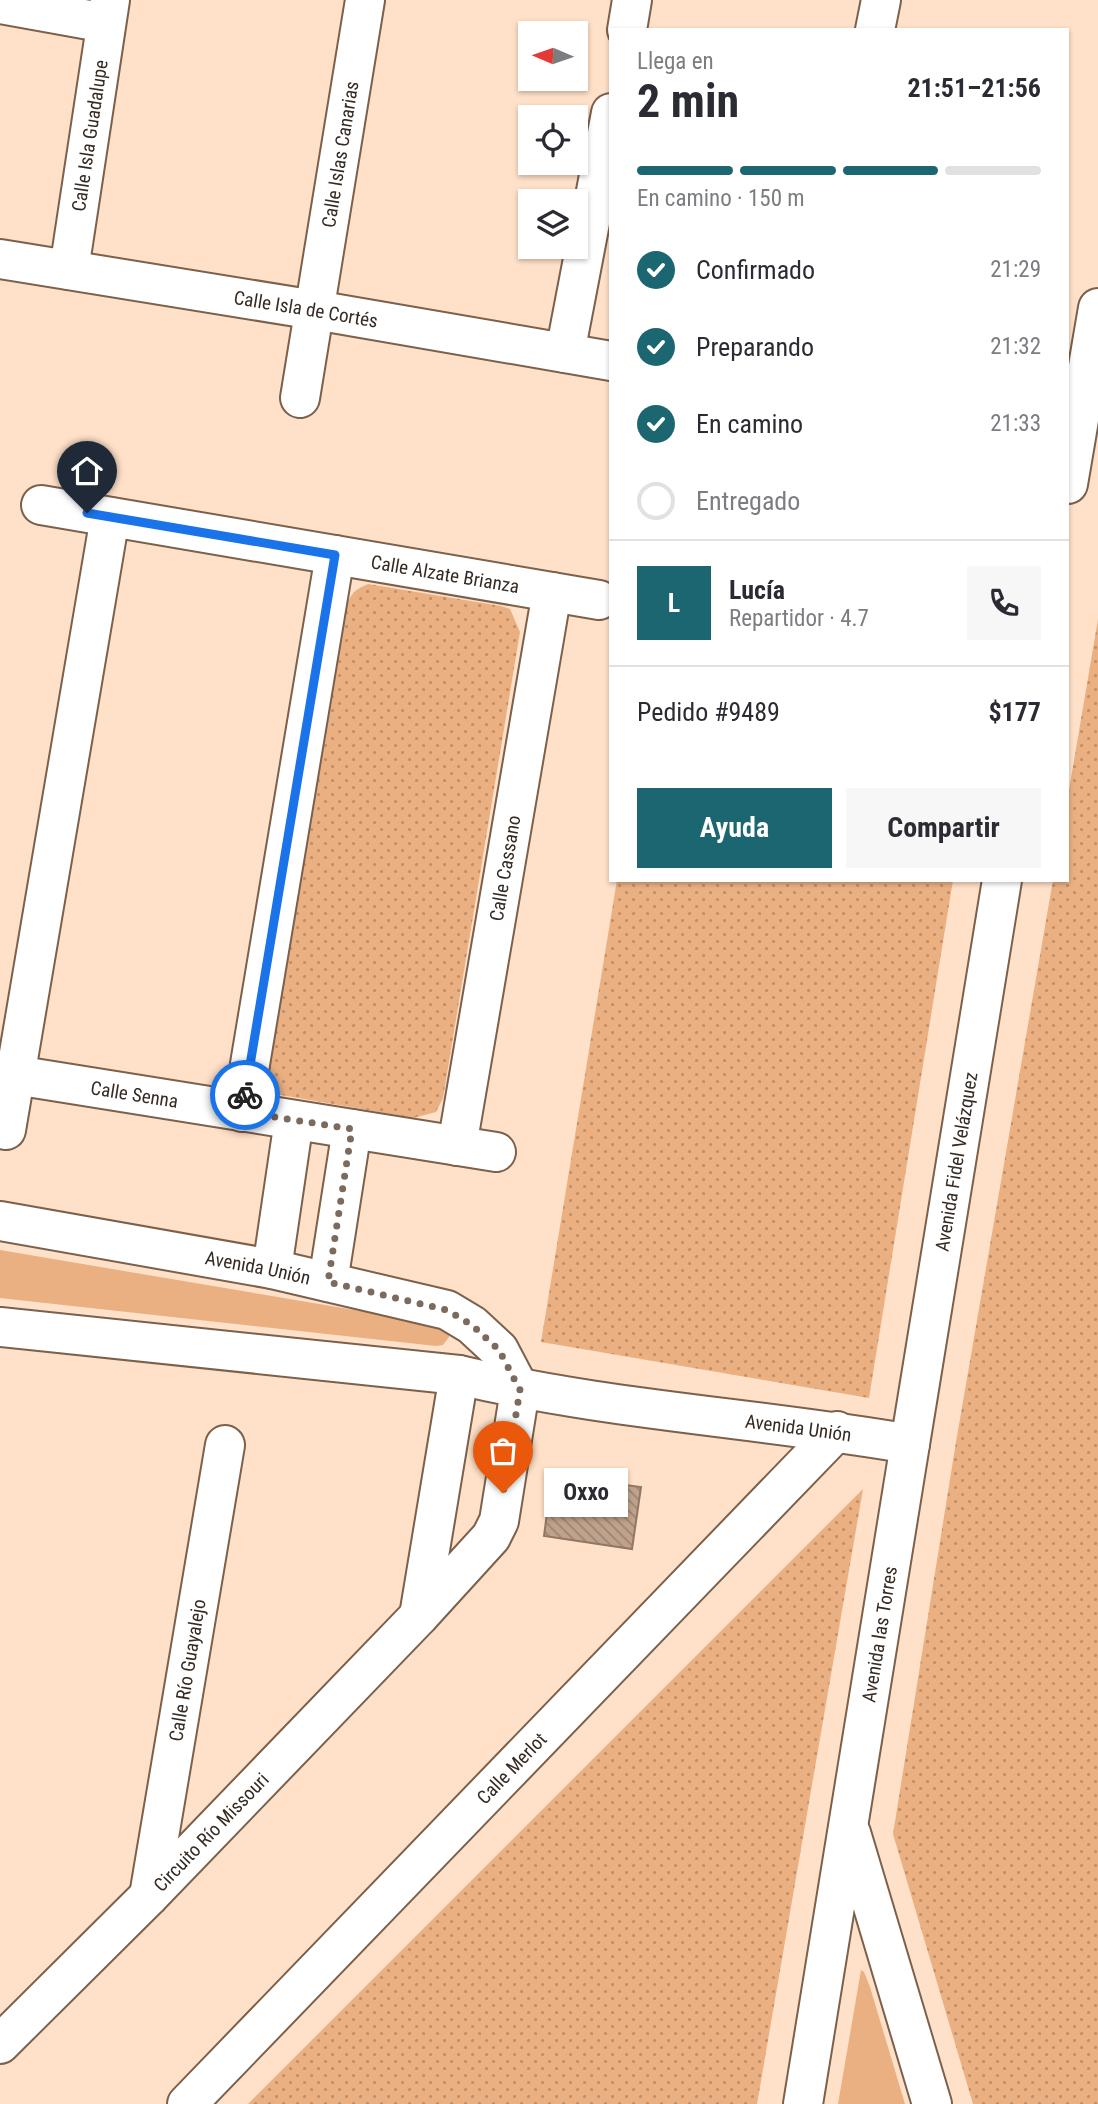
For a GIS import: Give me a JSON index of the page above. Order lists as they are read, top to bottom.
{
  "streets": {
    "street": [
      "Calle Isla Guadalupe",
      "Calle Islas Canarias",
      "Calle Isla de Cortés",
      "Calle Alzate Brianza",
      "Calle Cassano",
      "Calle Senna",
      "Avenida Fidel Velázquez",
      "Avenida Unión",
      "Avenida las Torres",
      "Calle Río Guayalejo",
      "Calle Merlot",
      "Circuito Río Missouri"
    ]
  },
  "crossings": [
    ["Calle Isla Guadalupe", "Calle Isla de Cortés"],
    ["Calle Islas Canarias", "Calle Isla de Cortés"],
    ["Calle Alzate Brianza", "Calle Cassano"],
    ["Calle Cassano", "Calle Senna"],
    ["Avenida Fidel Velázquez", "Avenida Unión"],
    ["Avenida Fidel Velázquez", "Avenida las Torres"],
    ["Avenida Unión", "Avenida las Torres"],
    ["Avenida Unión", "Calle Merlot"],
    ["Avenida Unión", "Circuito Río Missouri"],
    ["Calle Río Guayalejo", "Circuito Río Missouri"]
  ],
  "places": ["Oxxo"],
  "north": "left",
  "page": {
    "heading": ["2 min", "Llega en", "21:51–21:56"],
    "panel": [
      "Lucía",
      "Repartidor · 4.7",
      "Pedido #9489",
      "$177"
    ],
    "bar": "En camino · 150 m",
    "list": [
      ["Confirmado", "21:29"],
      ["Preparando", "21:32"],
      ["En camino", "21:33"],
      "Entregado"
    ],
    "round": "L",
    "buttons": ["Ayuda", "Compartir"],
    "bubble": "Oxxo"
  }
}
